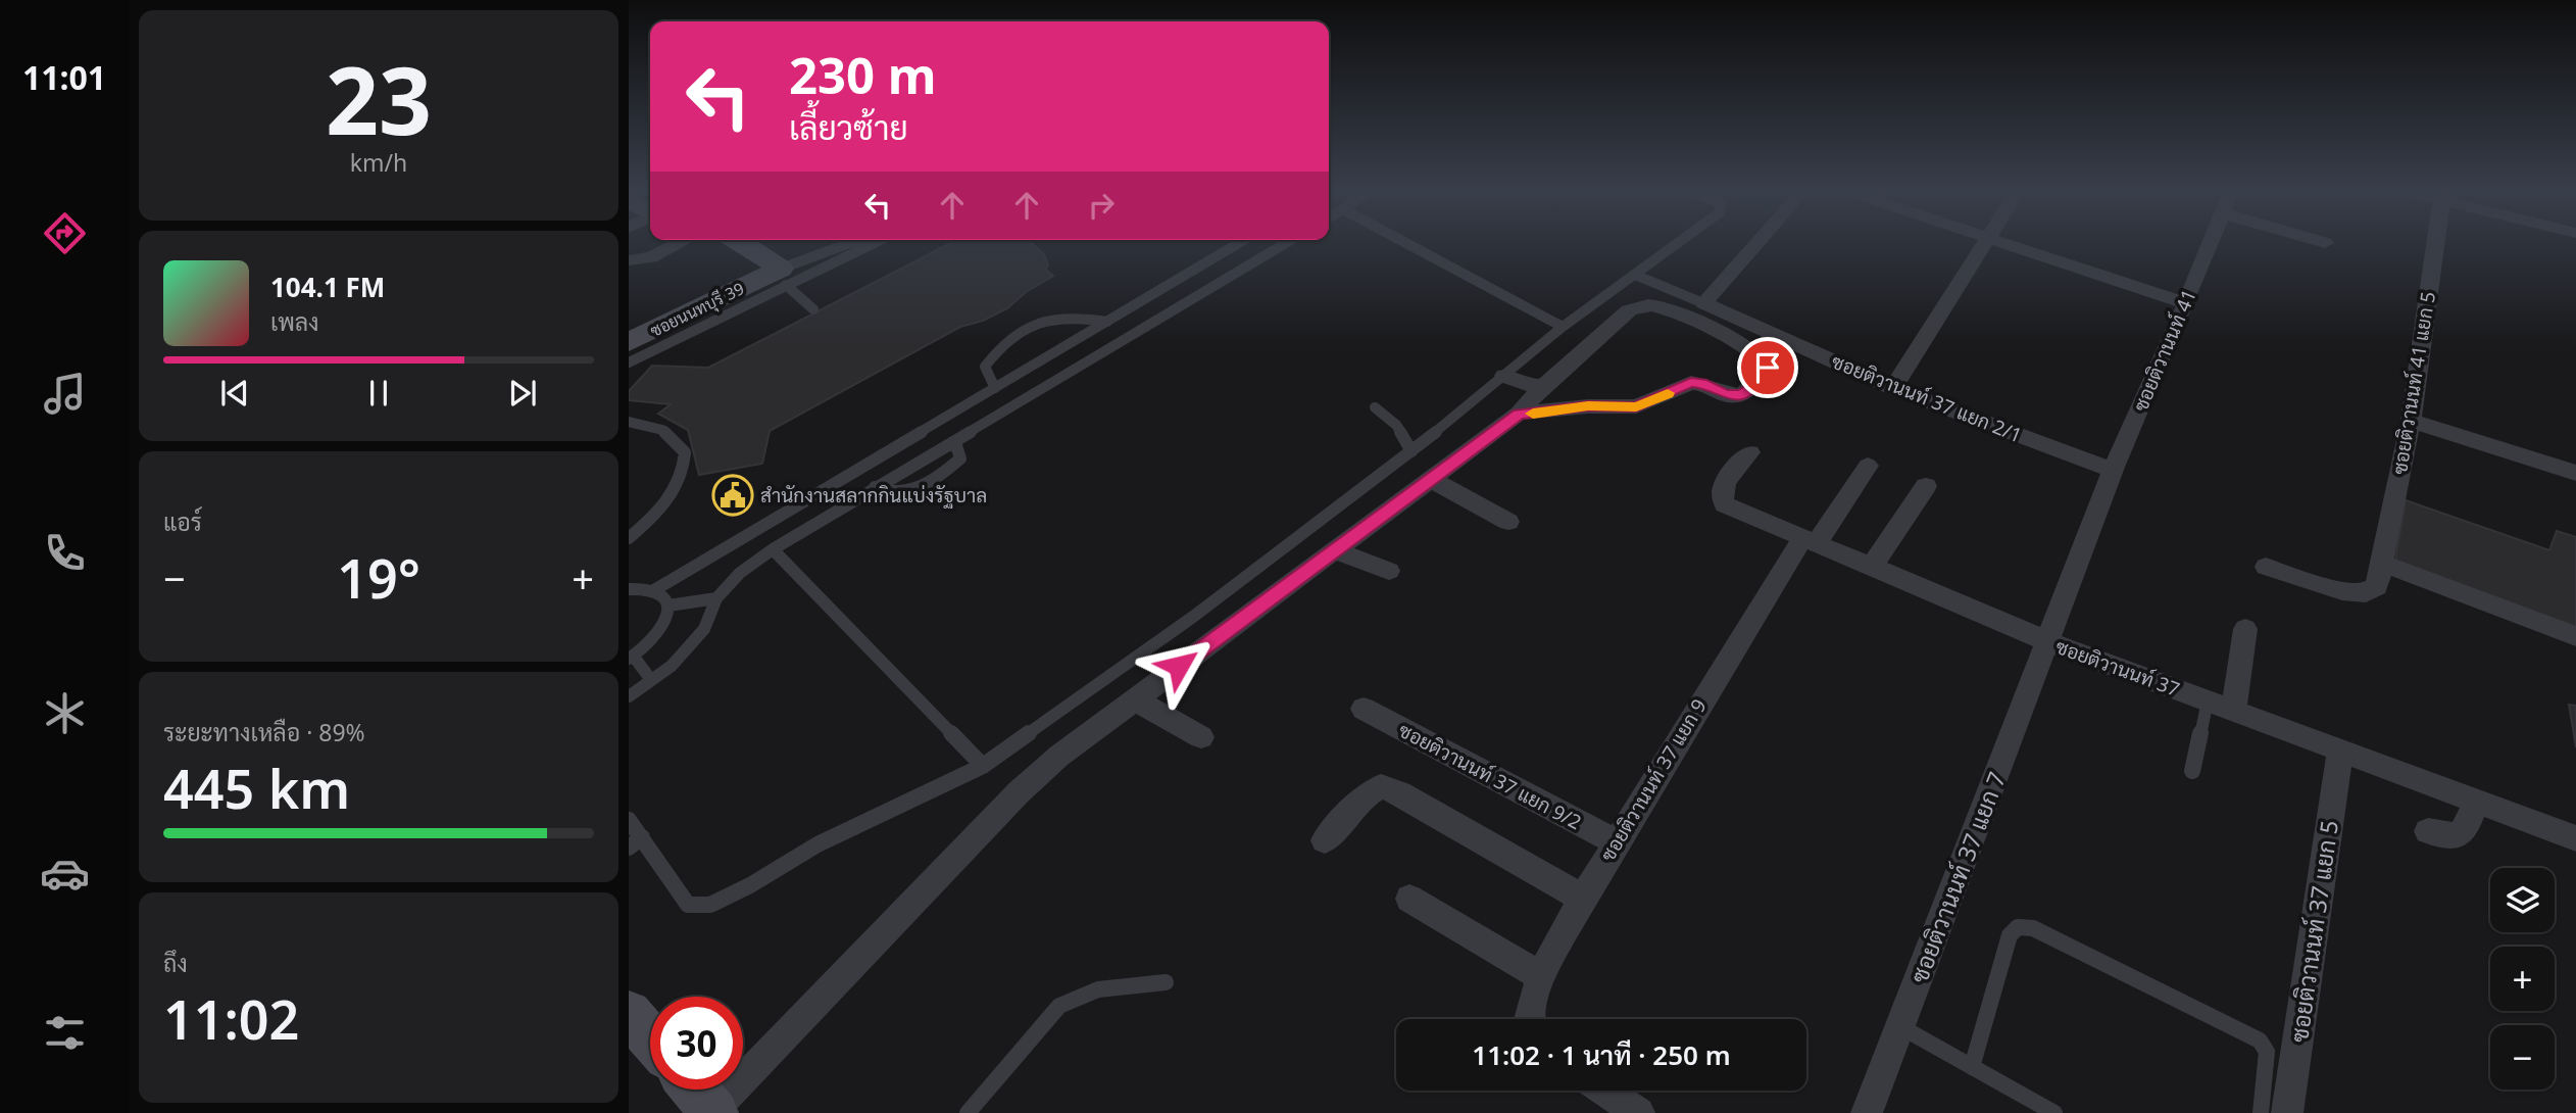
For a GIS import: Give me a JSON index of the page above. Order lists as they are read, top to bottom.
{
  "streets": {
    "street": [
      "ซอยนนทบุรี 39",
      "ซอยติวานนท์ 41",
      "ซอยติวานนท์ 41 แยก 5",
      "ซอยติวานนท์ 37 แยก 2/1",
      "ซอยติวานนท์ 37",
      "ซอยติวานนท์ 37 แยก 9/2",
      "ซอยติวานนท์ 37 แยก 9",
      "ซอยติวานนท์ 37 แยก 7",
      "ซอยติวานนท์ 37 แยก 5"
    ]
  },
  "crossings": [
    ["ซอยติวานนท์ 41", "ซอยติวานนท์ 37 แยก 2/1"],
    ["ซอยติวานนท์ 41", "ซอยติวานนท์ 37"],
    ["ซอยติวานนท์ 41", "ซอยติวานนท์ 37 แยก 7"],
    ["ซอยติวานนท์ 37", "ซอยติวานนท์ 37 แยก 9"],
    ["ซอยติวานนท์ 37", "ซอยติวานนท์ 37 แยก 7"],
    ["ซอยติวานนท์ 37", "ซอยติวานนท์ 37 แยก 5"],
    ["ซอยติวานนท์ 37 แยก 9/2", "ซอยติวานนท์ 37 แยก 9"]
  ],
  "places": {
    "public building": ["สำนักงานสลากกินแบ่งรัฐบาล"]
  },
  "page": {
    "tabs": "11:01",
    "tile": [
      ["23", "km/h"],
      "แอร์",
      ["ระยะทางเหลือ · 89%", "445 km"],
      ["ถึง", "11:02"]
    ],
    "turn": ["230 m", "เลี้ยวซ้าย"],
    "song": ["104.1 FM", "เพลง"],
    "heat": ["−", "19°", "+"],
    "map_buttons": ["+", "−"],
    "limit": "30",
    "trip": "11:02 · 1 นาที · 250 m"
  }
}
